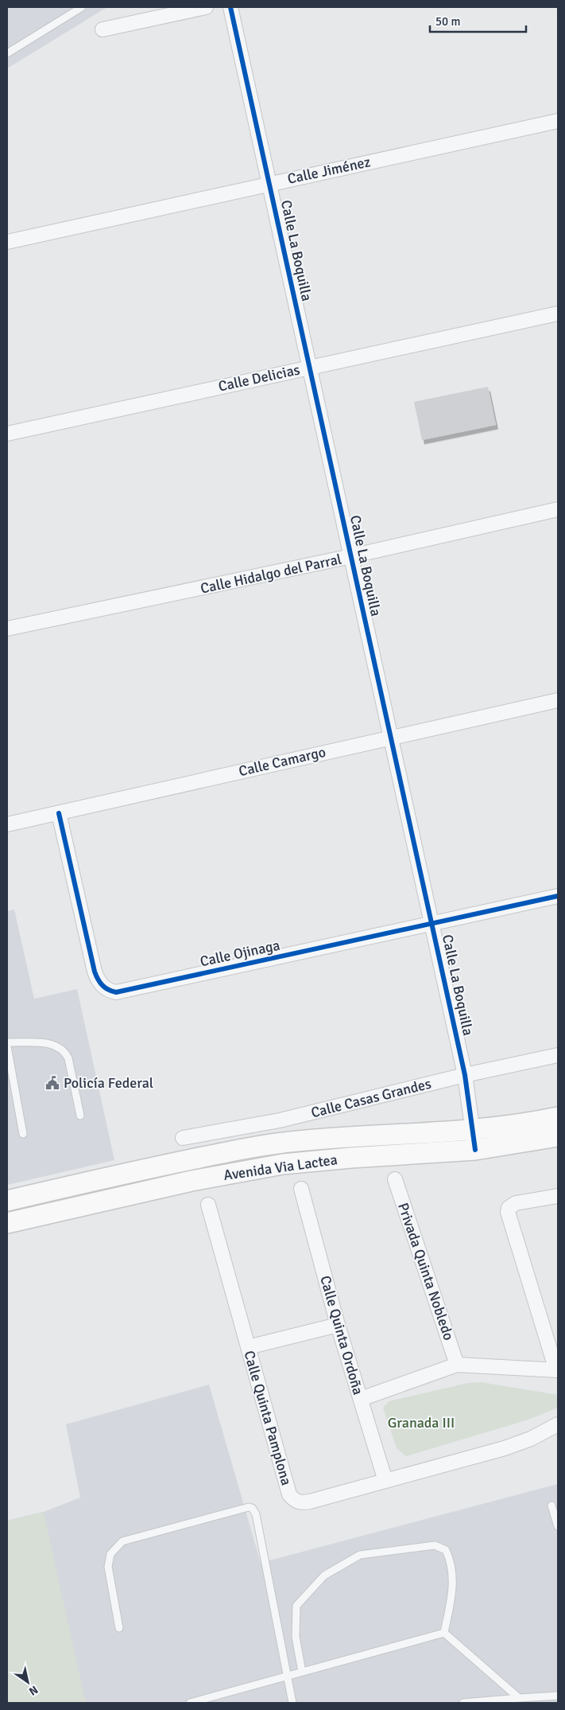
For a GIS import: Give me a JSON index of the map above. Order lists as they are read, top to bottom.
{
  "streets": {
    "main road": ["Avenida Via Lactea"],
    "street": [
      "Calle Jiménez",
      "Calle La Boquilla",
      "Calle Delicias",
      "Calle Hidalgo del Parral",
      "Calle Camargo",
      "Calle Ojinaga",
      "Calle Casas Grandes",
      "Privada Quinta Nobledo",
      "Calle Quinta Ordoña",
      "Calle Quinta Pamplona"
    ]
  },
  "crossings": [
    ["Calle Jiménez", "Calle La Boquilla"],
    ["Calle La Boquilla", "Calle Delicias"],
    ["Calle La Boquilla", "Calle Hidalgo del Parral"],
    ["Calle La Boquilla", "Calle Camargo"],
    ["Calle La Boquilla", "Calle Ojinaga"],
    ["Calle La Boquilla", "Calle Casas Grandes"],
    ["Calle La Boquilla", "Avenida Via Lactea"],
    ["Calle Camargo", "Calle Ojinaga"],
    ["Calle Quinta Ordoña", "Calle Quinta Pamplona"]
  ],
  "parks": ["Granada III"],
  "places": {
    "public building": ["Policía Federal"]
  },
  "scale_bar": "50 m",
  "north": "bottom right"
}
